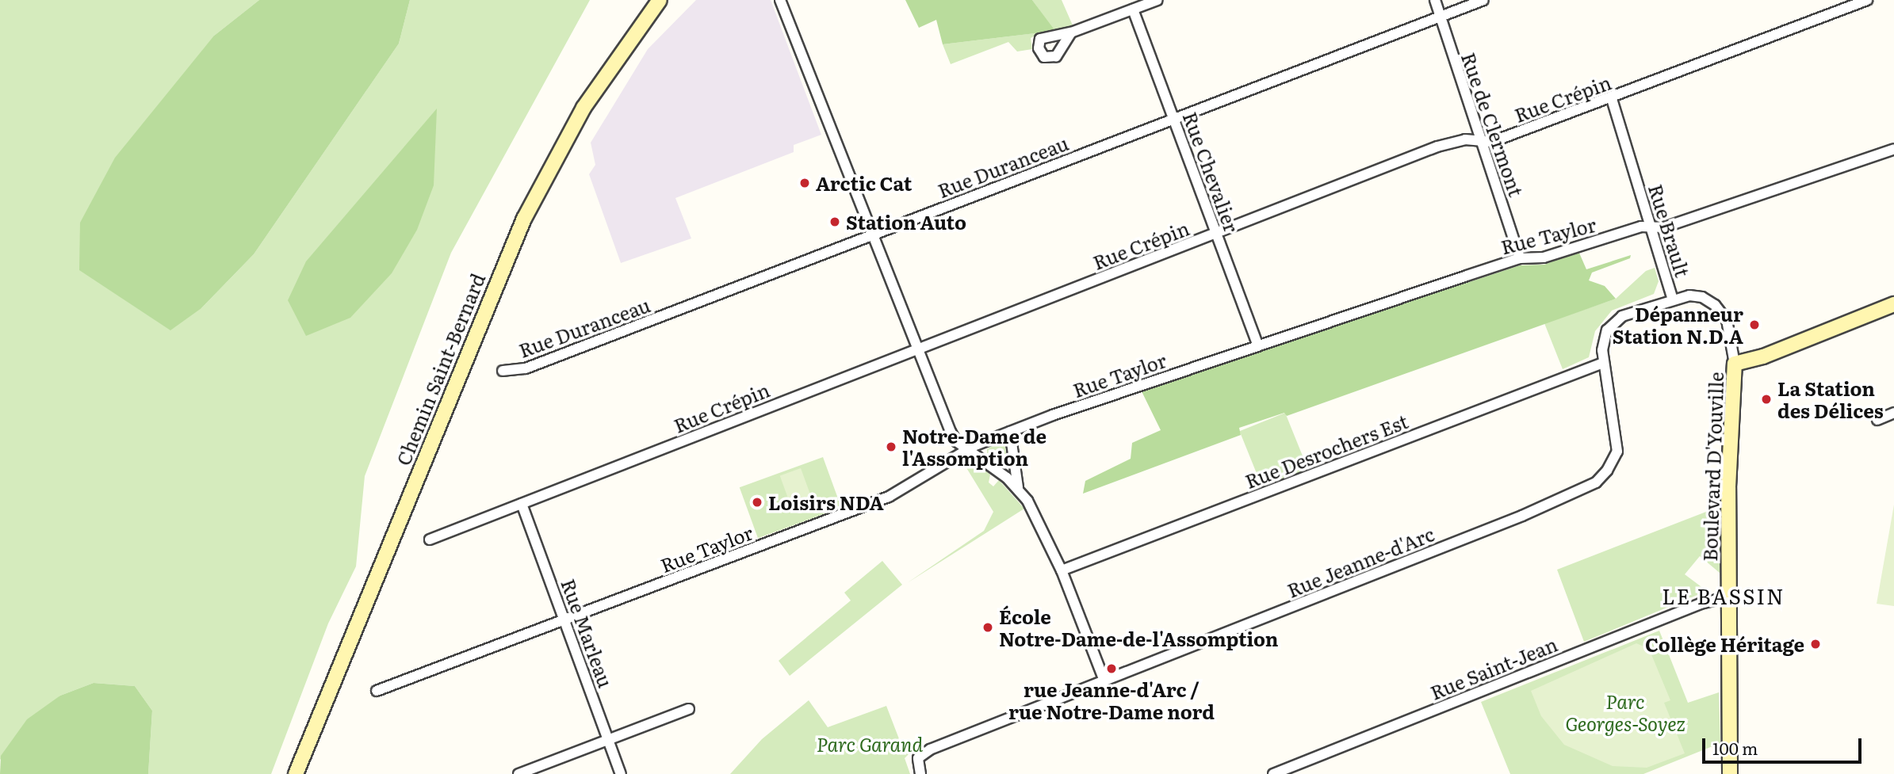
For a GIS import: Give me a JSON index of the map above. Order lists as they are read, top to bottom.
{
  "streets": {
    "street": [
      "Rue Crépin",
      "Rue de Clermont",
      "Rue Duranceau",
      "Rue Chevalier",
      "Rue Brault",
      "Rue Taylor",
      "Chemin Saint-Bernard",
      "Rue Desrochers Est",
      "Boulevard D'Youville",
      "Rue Jeanne-d'Arc",
      "Rue Marleau",
      "Rue Saint-Jean"
    ]
  },
  "crossings": [
    ["Rue Crépin", "Rue de Clermont"],
    ["Rue Crépin", "Rue Chevalier"],
    ["Rue Crépin", "Rue Brault"],
    ["Rue Crépin", "Rue Marleau"],
    ["Rue de Clermont", "Rue Duranceau"],
    ["Rue de Clermont", "Rue Taylor"],
    ["Rue Duranceau", "Rue Chevalier"],
    ["Rue Chevalier", "Rue Taylor"],
    ["Rue Brault", "Rue Taylor"],
    ["Rue Brault", "Boulevard D'Youville"],
    ["Rue Brault", "Rue Jeanne-d'Arc"],
    ["Rue Taylor", "Rue Marleau"],
    ["Rue Desrochers Est", "Rue Jeanne-d'Arc"],
    ["Boulevard D'Youville", "Rue Saint-Jean"]
  ],
  "districts": ["LE BASSIN"],
  "parks": ["Parc Georges-Soyez", "Parc Garand"],
  "places": [
    "Arctic Cat",
    "Station Auto",
    "Dépanneur Station N.D.A",
    "La Station des Délices",
    "Notre-Dame de l'Assomption",
    "Loisirs NDA",
    "École Notre-Dame-de-l'Assomption",
    "Collège Héritage",
    "rue Jeanne-d'Arc / rue Notre-Dame nord"
  ],
  "scale_bar": "100 m"
}
